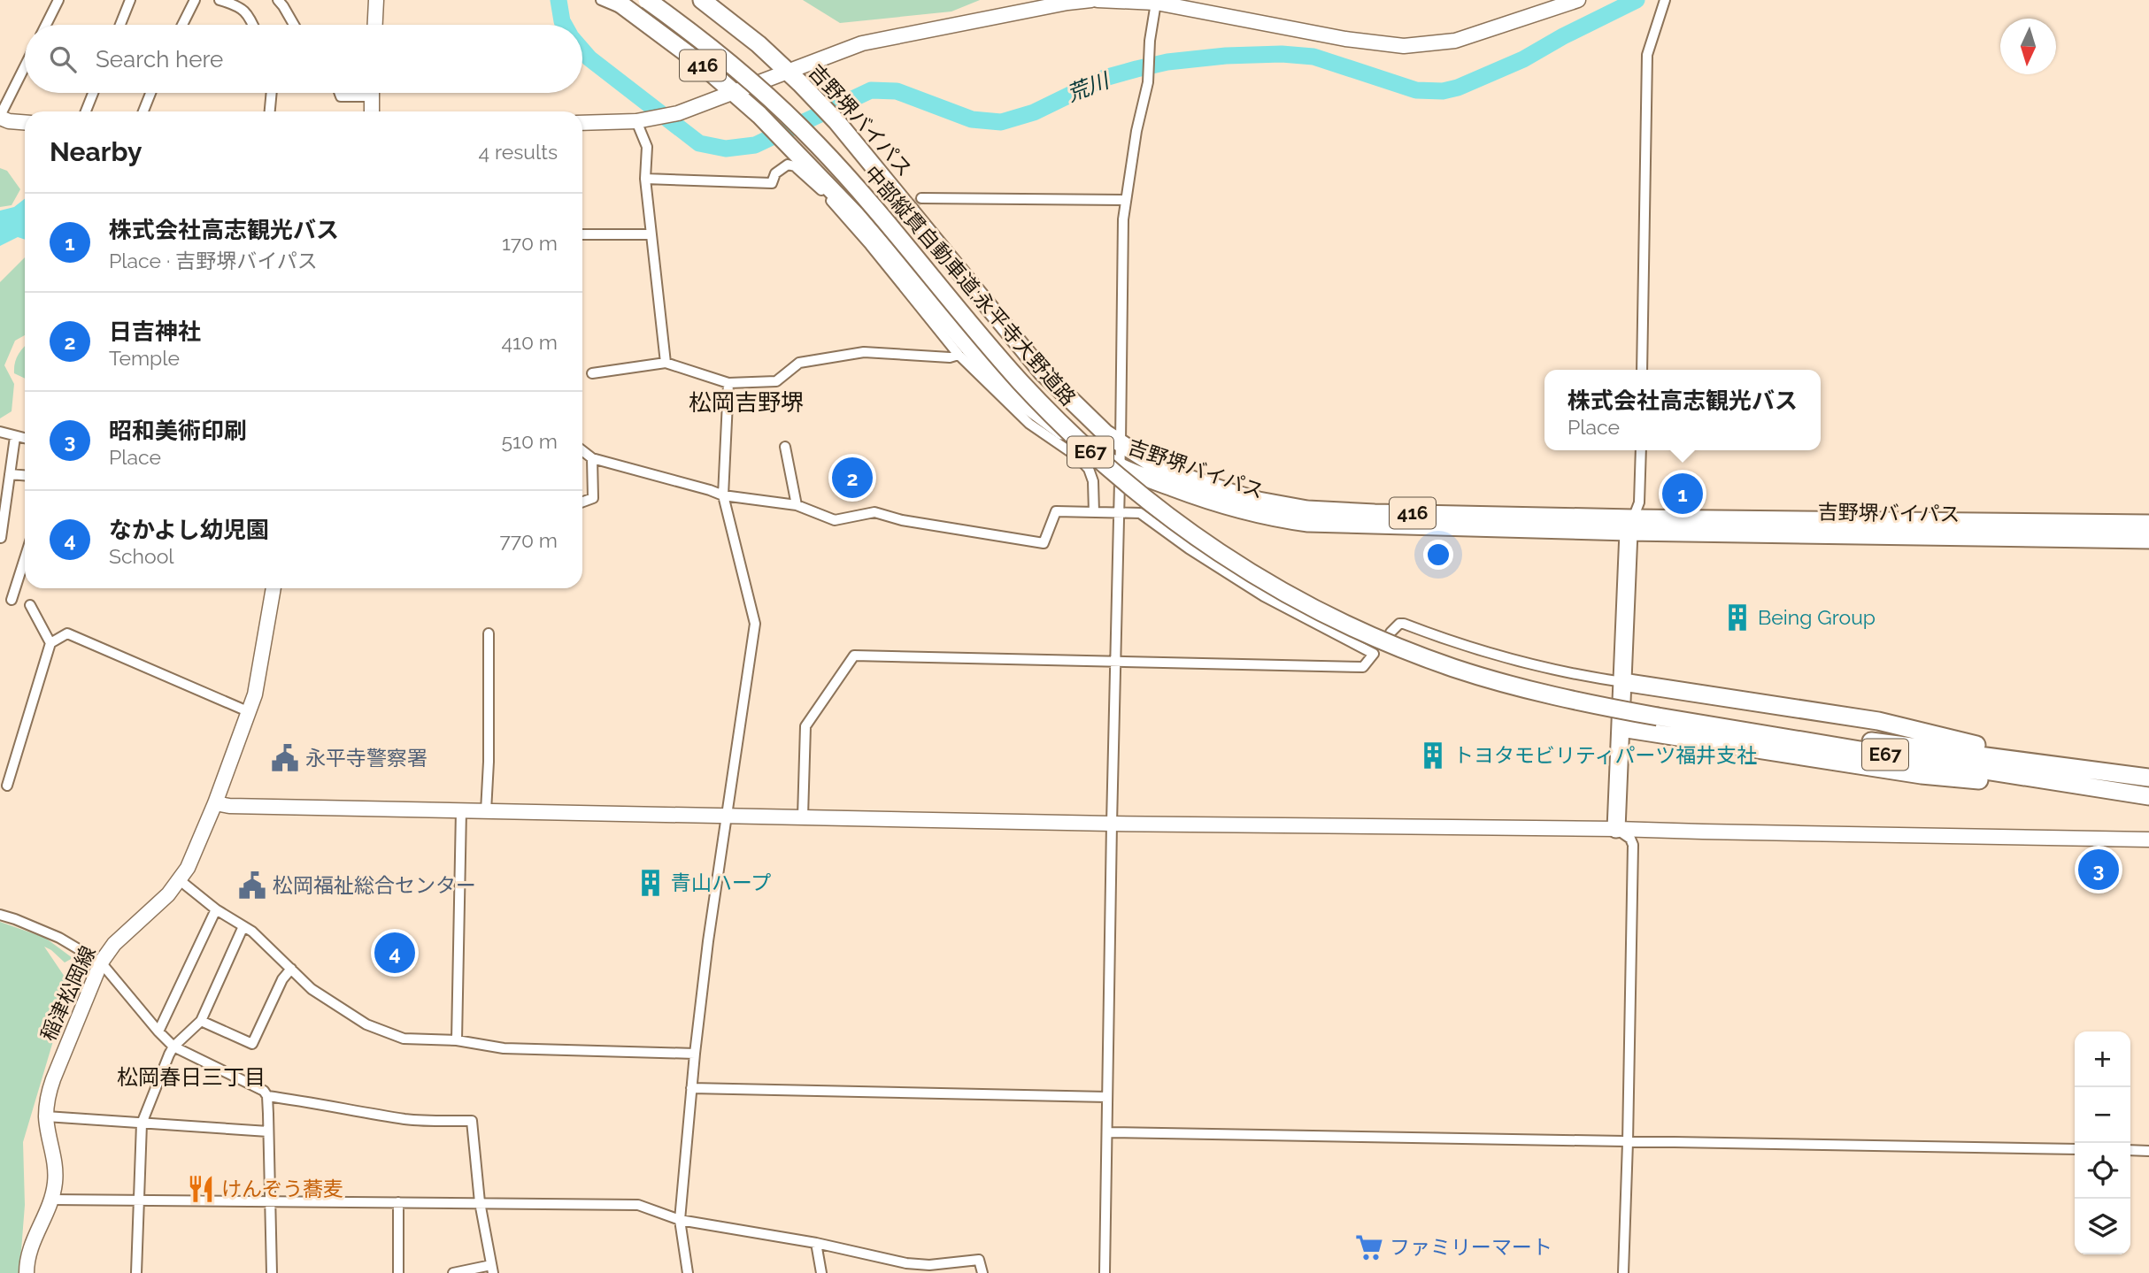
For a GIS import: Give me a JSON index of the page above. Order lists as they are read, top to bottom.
{
  "streets": {
    "highway": [
      "416",
      "吉野堺バイパス",
      "中部縦貫自動車道;永平寺大野道路",
      "E67"
    ],
    "street": ["稲津松岡線"]
  },
  "districts": ["松岡吉野堺", "松岡春日三丁目"],
  "water": ["荒川"],
  "places": {
    "building": ["Being Group", "トヨタモビリティパーツ福井支社", "青山ハープ"],
    "public building": ["永平寺警察署", "松岡福祉総合センター"],
    "restaurant": ["けんぞう蕎麦"],
    "supermarket": ["ファミリーマート"]
  },
  "north": "bottom",
  "page": {
    "search": "Search here",
    "heading": ["Nearby", "4 results"],
    "list": [
      {
        "mark": "1",
        "name": "株式会社高志観光バス",
        "note": "Place · 吉野堺バイパス",
        "value": "170 m"
      },
      {
        "mark": "2",
        "name": "日吉神社",
        "note": "Temple",
        "value": "410 m"
      },
      {
        "mark": "3",
        "name": "昭和美術印刷",
        "note": "Place",
        "value": "510 m"
      },
      {
        "mark": "4",
        "name": "なかよし幼児園",
        "note": "School",
        "value": "770 m"
      }
    ],
    "popup": ["株式会社高志観光バス", "Place"],
    "pins": [
      "2",
      "1",
      "3",
      "4"
    ],
    "map_buttons": ["+", "−"]
  }
}
